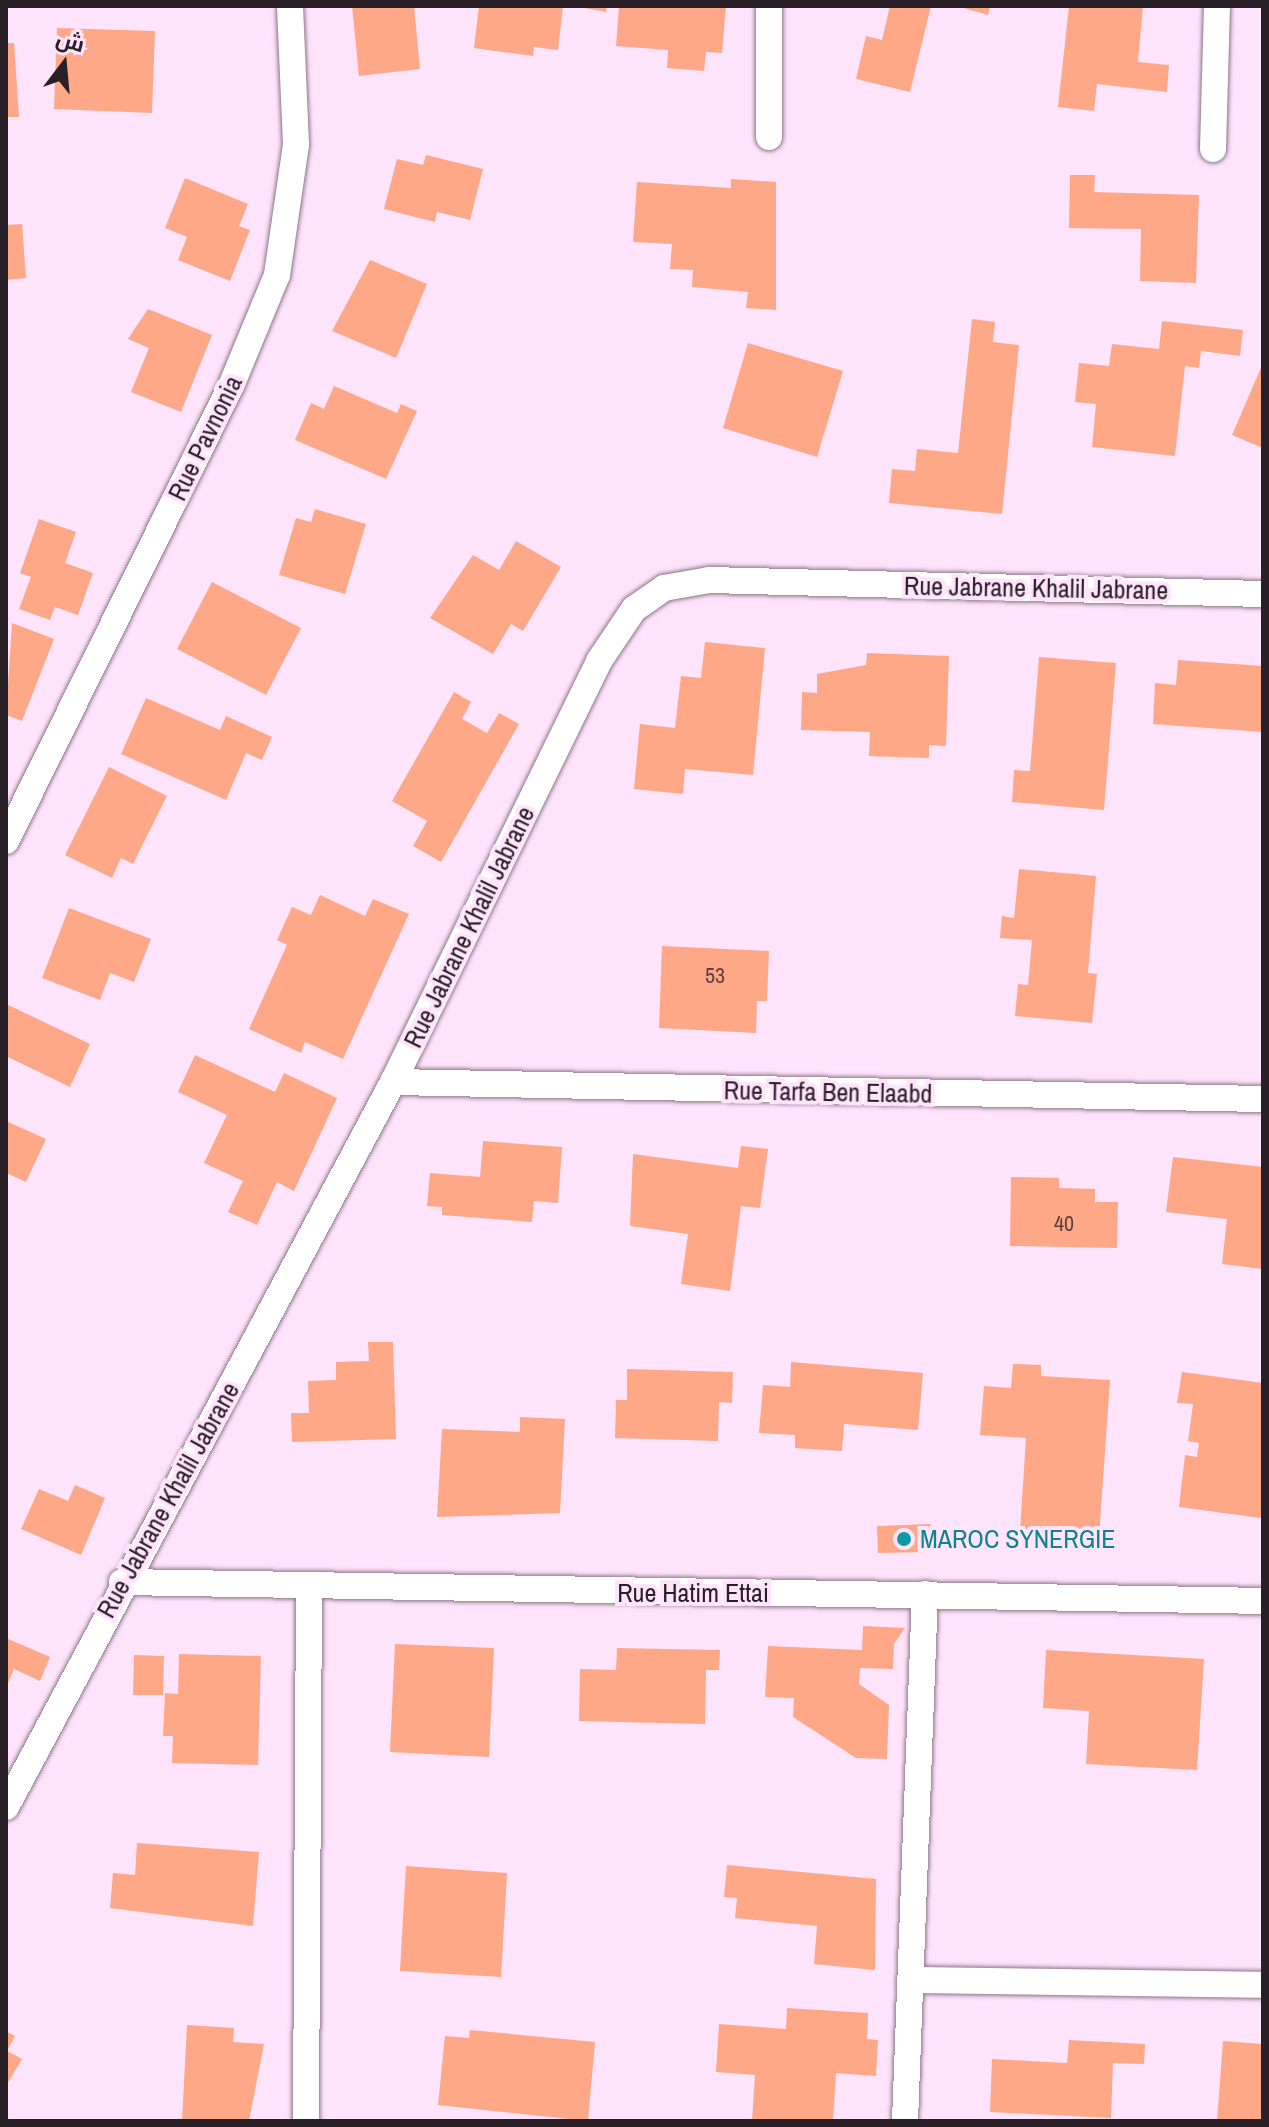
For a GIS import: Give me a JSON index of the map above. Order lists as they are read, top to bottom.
{
  "streets": {
    "street": [
      "Rue Pavnonia",
      "Rue Jabrane Khalil Jabrane",
      "Rue Tarfa Ben Elaabd",
      "Rue Hatim Ettai"
    ]
  },
  "crossings": [
    ["Rue Jabrane Khalil Jabrane", "Rue Tarfa Ben Elaabd"],
    ["Rue Jabrane Khalil Jabrane", "Rue Hatim Ettai"]
  ],
  "places": ["MAROC SYNERGIE"],
  "house_numbers": ["53", "40"],
  "north": "top"
}
